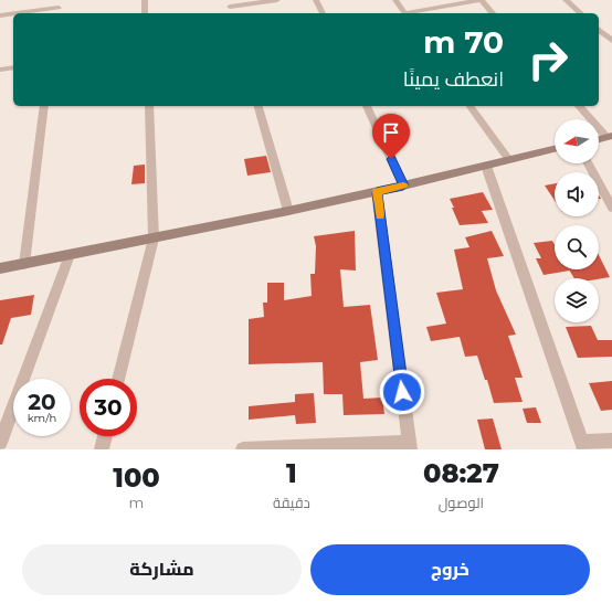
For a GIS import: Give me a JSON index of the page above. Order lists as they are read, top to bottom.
{
  "north": "left",
  "page": {
    "turn": ["70 m", "انعطف يمينًا"],
    "speed": "20 km/h",
    "limit": "30",
    "eta": [
      "08:27",
      "الوصول",
      "1",
      "دقيقة",
      "100",
      "m"
    ],
    "buttons": ["خروج", "مشاركة"]
  }
}
